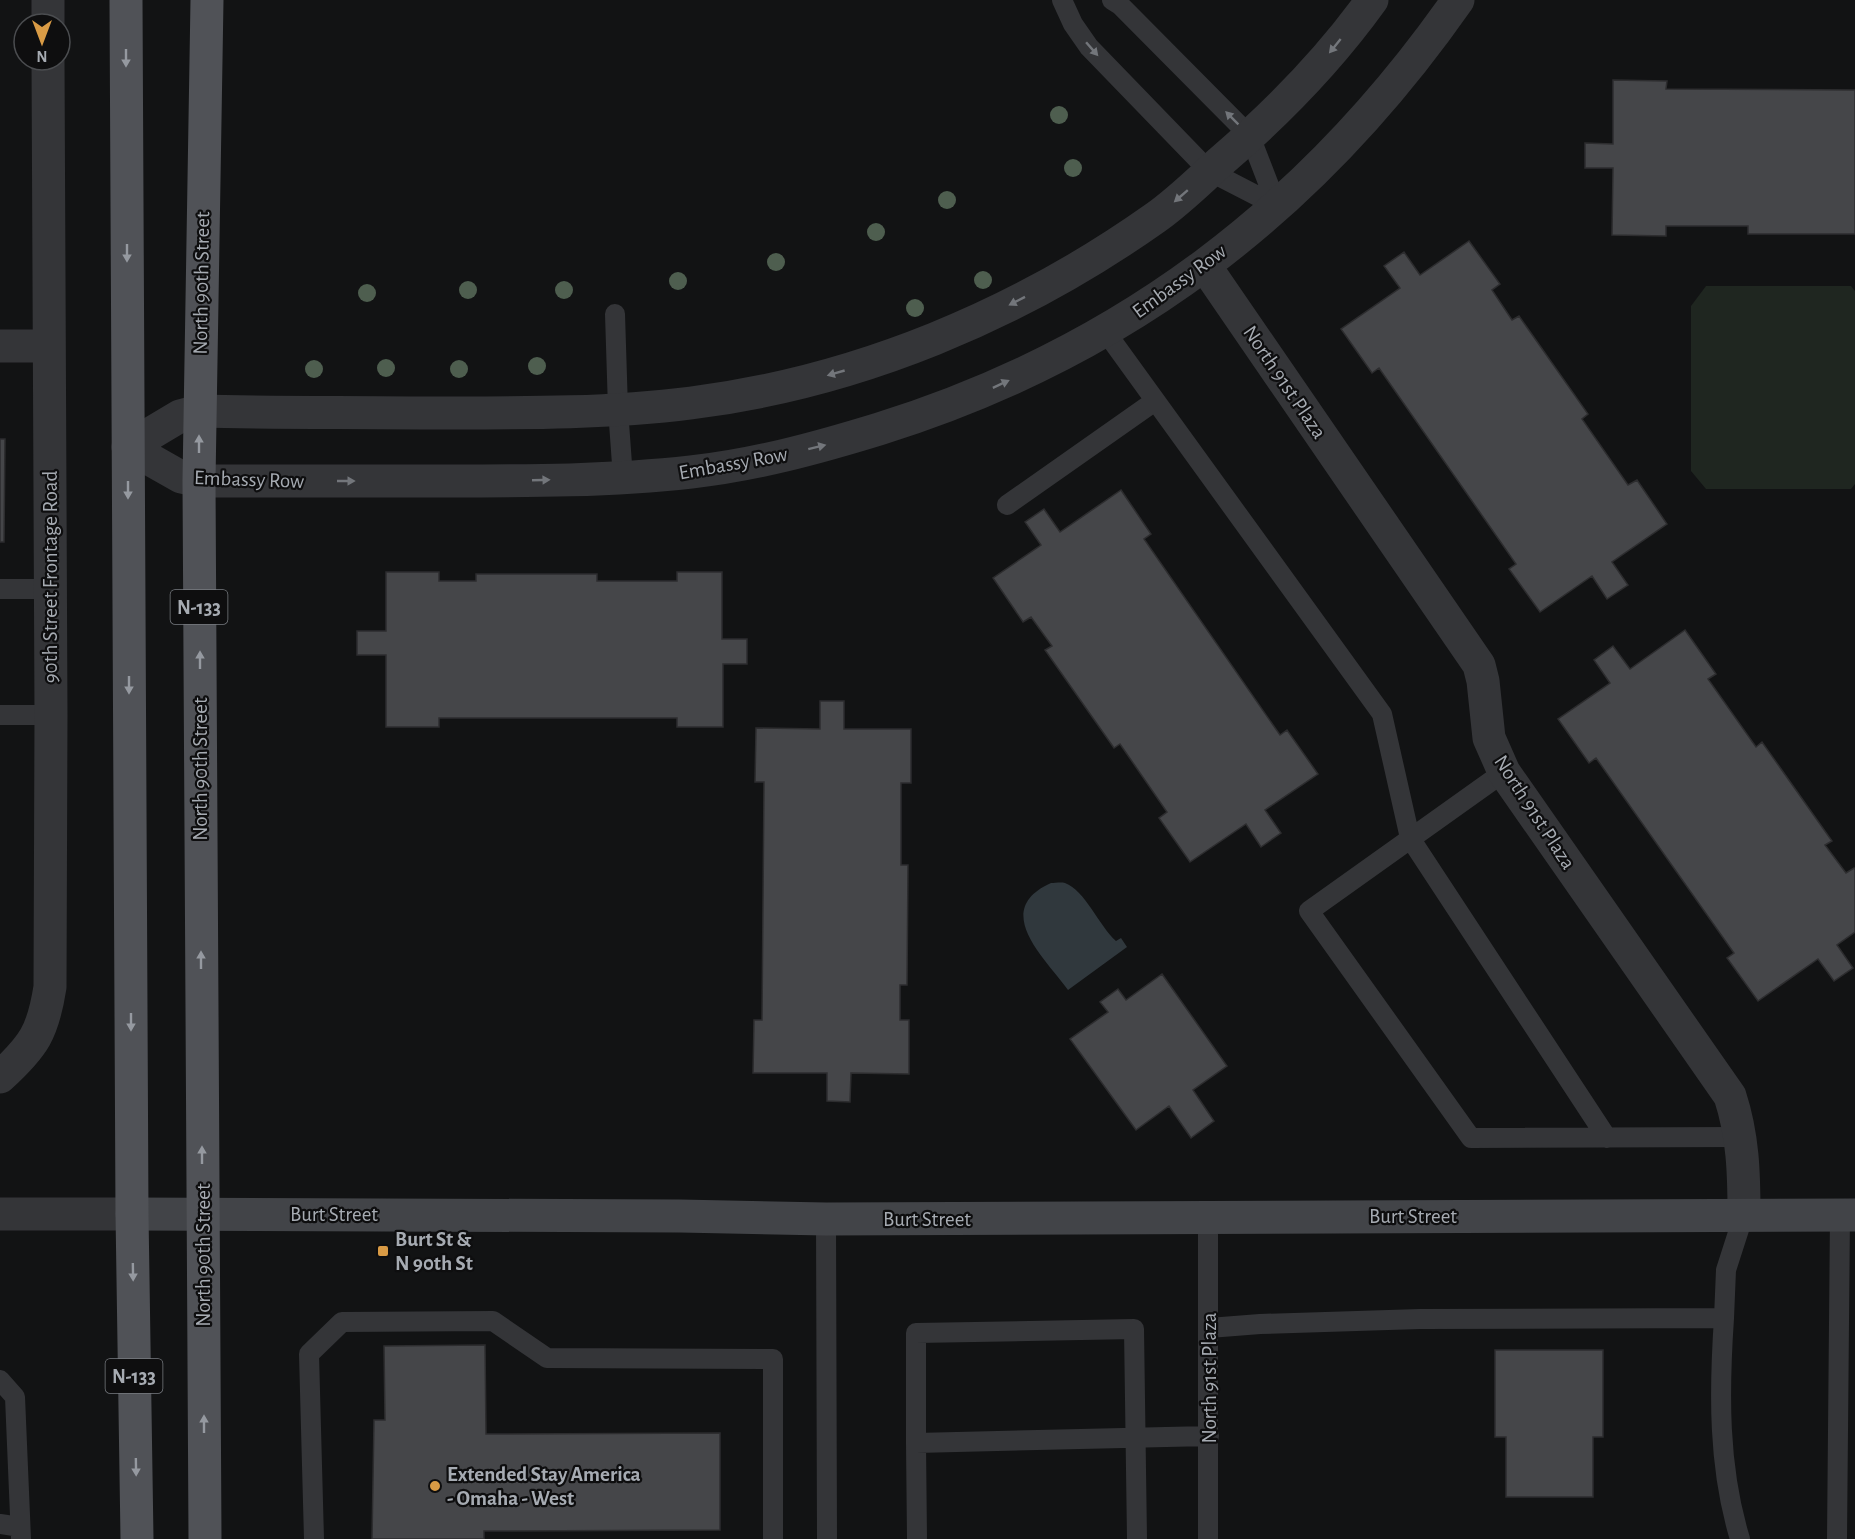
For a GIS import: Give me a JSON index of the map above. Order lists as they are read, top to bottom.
{
  "streets": {
    "main road": ["North 90th Street", "N-133"],
    "street": [
      "Embassy Row",
      "North 91st Plaza",
      "90th Street Frontage Road",
      "Burt Street"
    ]
  },
  "crossings": [
    ["Embassy Row", "North 90th Street"],
    ["Embassy Row", "North 91st Plaza"],
    ["Embassy Row", "N-133"],
    ["North 90th Street", "Burt Street"],
    ["North 91st Plaza", "Burt Street"],
    ["N-133", "Burt Street"]
  ],
  "places": {
    "transit": ["Burt St & N 90th St"],
    "other": ["Extended Stay America - Omaha - West"]
  },
  "north": "bottom"
}
